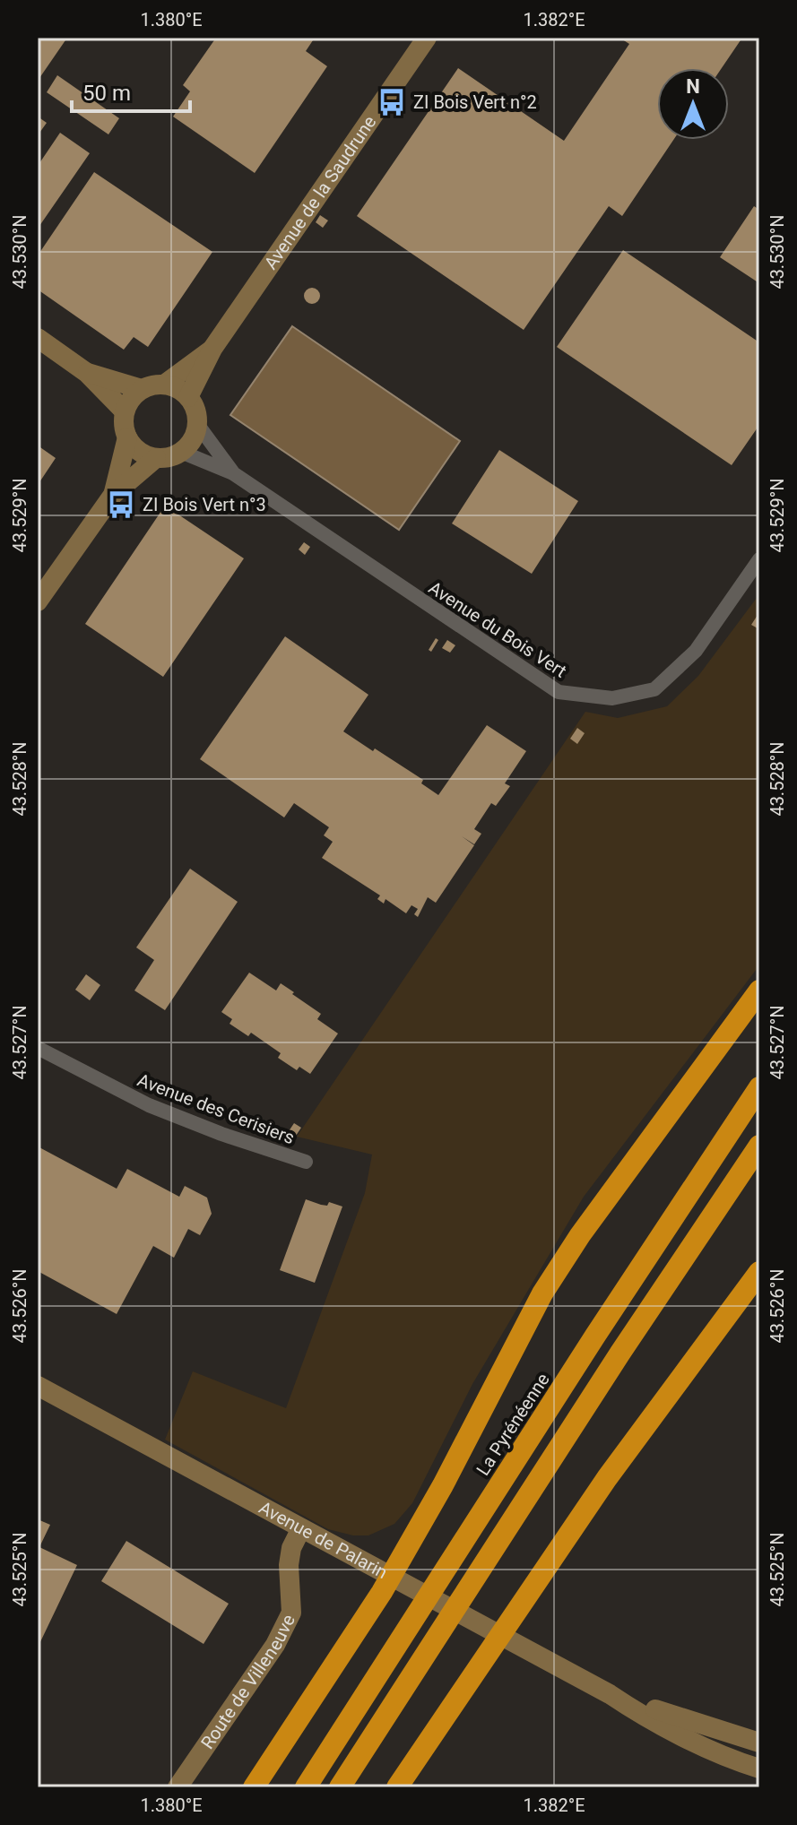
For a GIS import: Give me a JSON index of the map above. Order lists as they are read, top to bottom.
{
  "streets": {
    "highway": ["La Pyrénéenne"],
    "street": [
      "Avenue de la Saudrune",
      "Avenue du Bois Vert",
      "Avenue des Cerisiers",
      "Avenue de Palarin",
      "Route de Villeneuve"
    ]
  },
  "crossings": [
    ["Avenue de la Saudrune", "Avenue du Bois Vert"],
    ["Avenue de Palarin", "Route de Villeneuve"]
  ],
  "places": {
    "bus stop": ["ZI Bois Vert n°2", "ZI Bois Vert n°3"]
  },
  "scale_bar": "50 m",
  "north": "top",
  "coordinates": [
    "1.380°E",
    "1.382°E",
    "43.530°N",
    "43.529°N",
    "43.528°N",
    "43.527°N",
    "43.526°N",
    "43.525°N"
  ]
}
